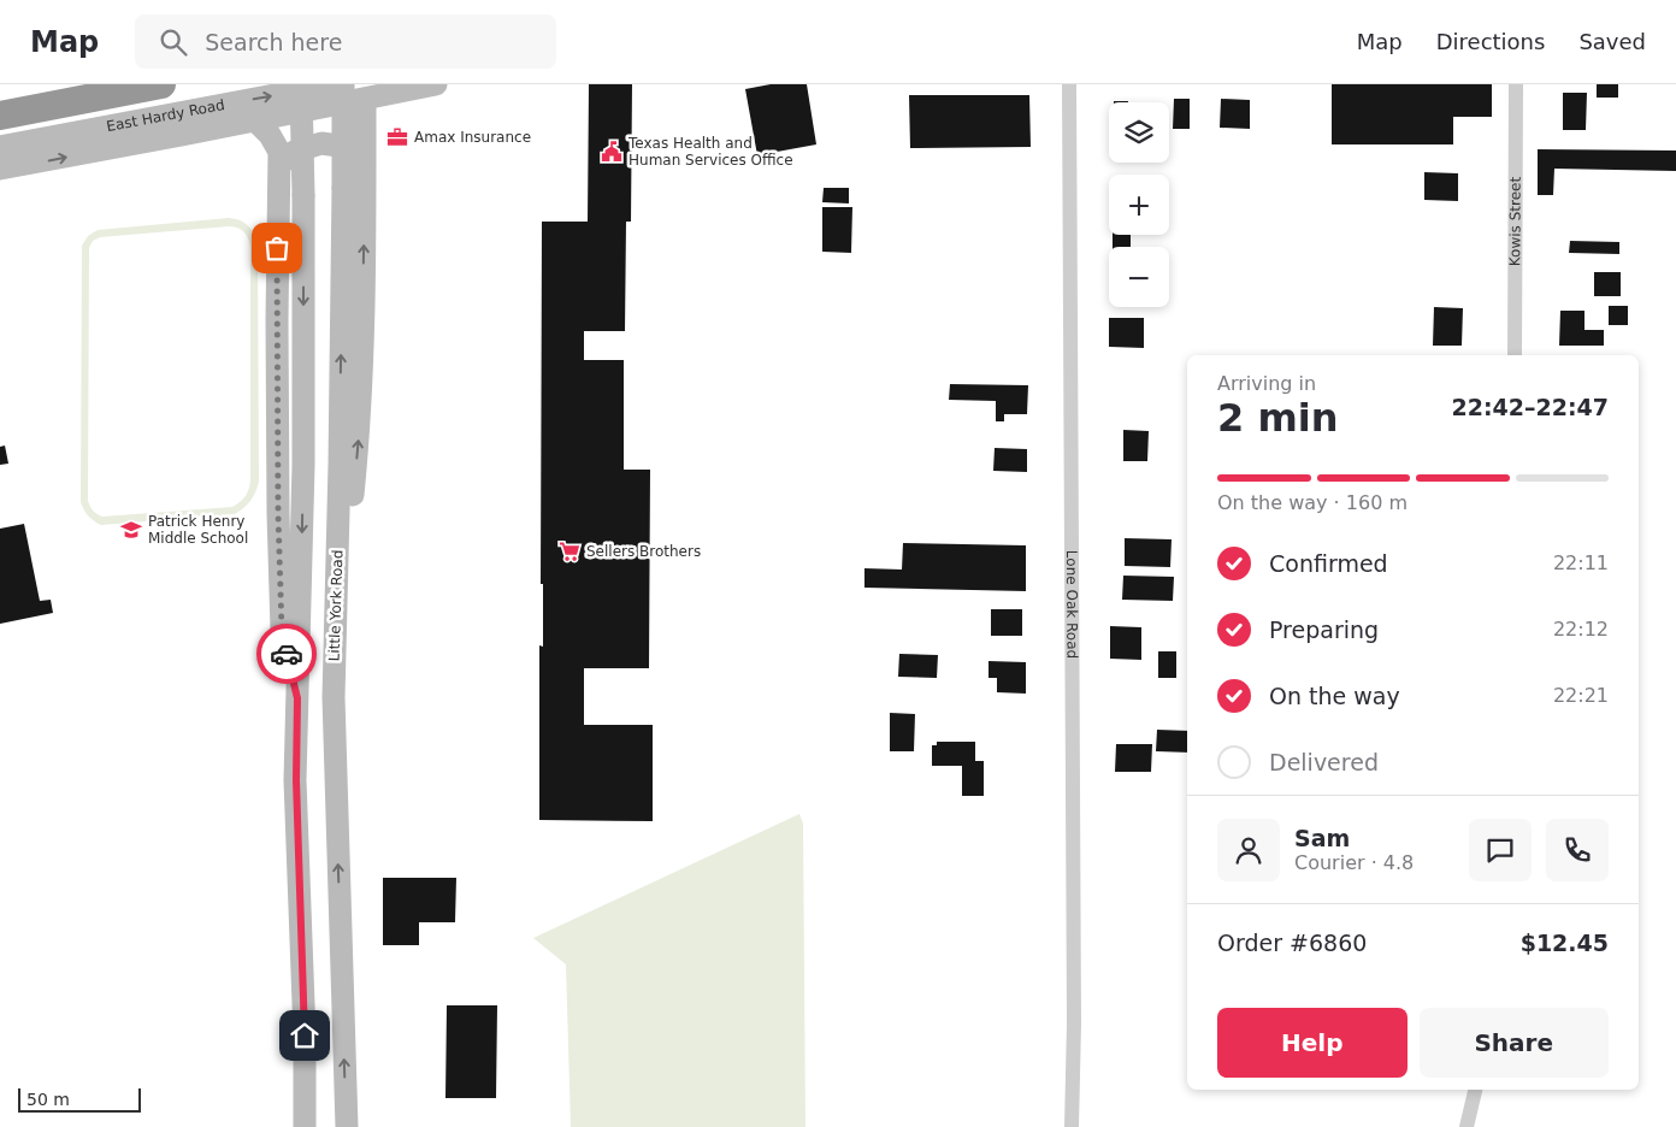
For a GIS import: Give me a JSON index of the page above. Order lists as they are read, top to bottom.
{
  "streets": {
    "main road": ["East Hardy Road", "Little York Road"],
    "street": ["Kowis Street", "Lone Oak Road"]
  },
  "places": {
    "office": ["Amax Insurance"],
    "public building": ["Texas Health and Human Services Office"],
    "school or university": ["Patrick Henry Middle School"],
    "supermarket": ["Sellers Brothers"]
  },
  "scale_bar": "50 m",
  "page": {
    "header": "Map",
    "search": "Search here",
    "nav": ["Map", "Directions", "Saved"],
    "map_buttons": ["+", "−"],
    "heading": ["2 min", "Arriving in", "22:42–22:47"],
    "panel": [
      "Sam",
      "Courier · 4.8",
      "Order #6860",
      "$12.45"
    ],
    "bar": "On the way · 160 m",
    "list": [
      ["Confirmed", "22:11"],
      ["Preparing", "22:12"],
      ["On the way", "22:21"],
      "Delivered"
    ],
    "buttons": ["Help", "Share"],
    "scale": "50 m"
  }
}
